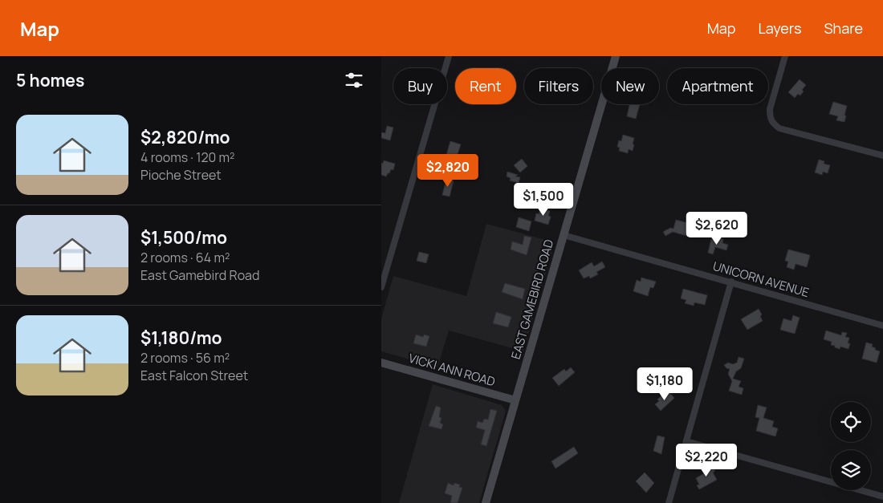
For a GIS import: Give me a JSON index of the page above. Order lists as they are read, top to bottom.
{
  "streets": {
    "main road": ["EAST GAMEBIRD ROAD", "VICKI ANN ROAD"],
    "street": ["UNICORN AVENUE"]
  },
  "crossings": [
    ["UNICORN AVENUE", "EAST GAMEBIRD ROAD"],
    ["EAST GAMEBIRD ROAD", "VICKI ANN ROAD"]
  ],
  "page": {
    "header": "Map",
    "nav": ["Map", "Layers", "Share"],
    "heading": "5 homes",
    "chip": [
      "Buy",
      "Rent",
      "Filters",
      "New",
      "Apartment"
    ],
    "list": [
      {
        "name": "$2,820/mo",
        "note": "4 rooms · 120 m² · Pioche Street"
      },
      {
        "name": "$1,500/mo",
        "note": "2 rooms · 64 m² · East Gamebird Road"
      },
      {
        "name": "$1,180/mo",
        "note": "2 rooms · 56 m² · East Falcon Street"
      }
    ],
    "price": [
      "$2,820",
      "$1,500",
      "$2,620",
      "$1,180",
      "$2,220"
    ]
  }
}
